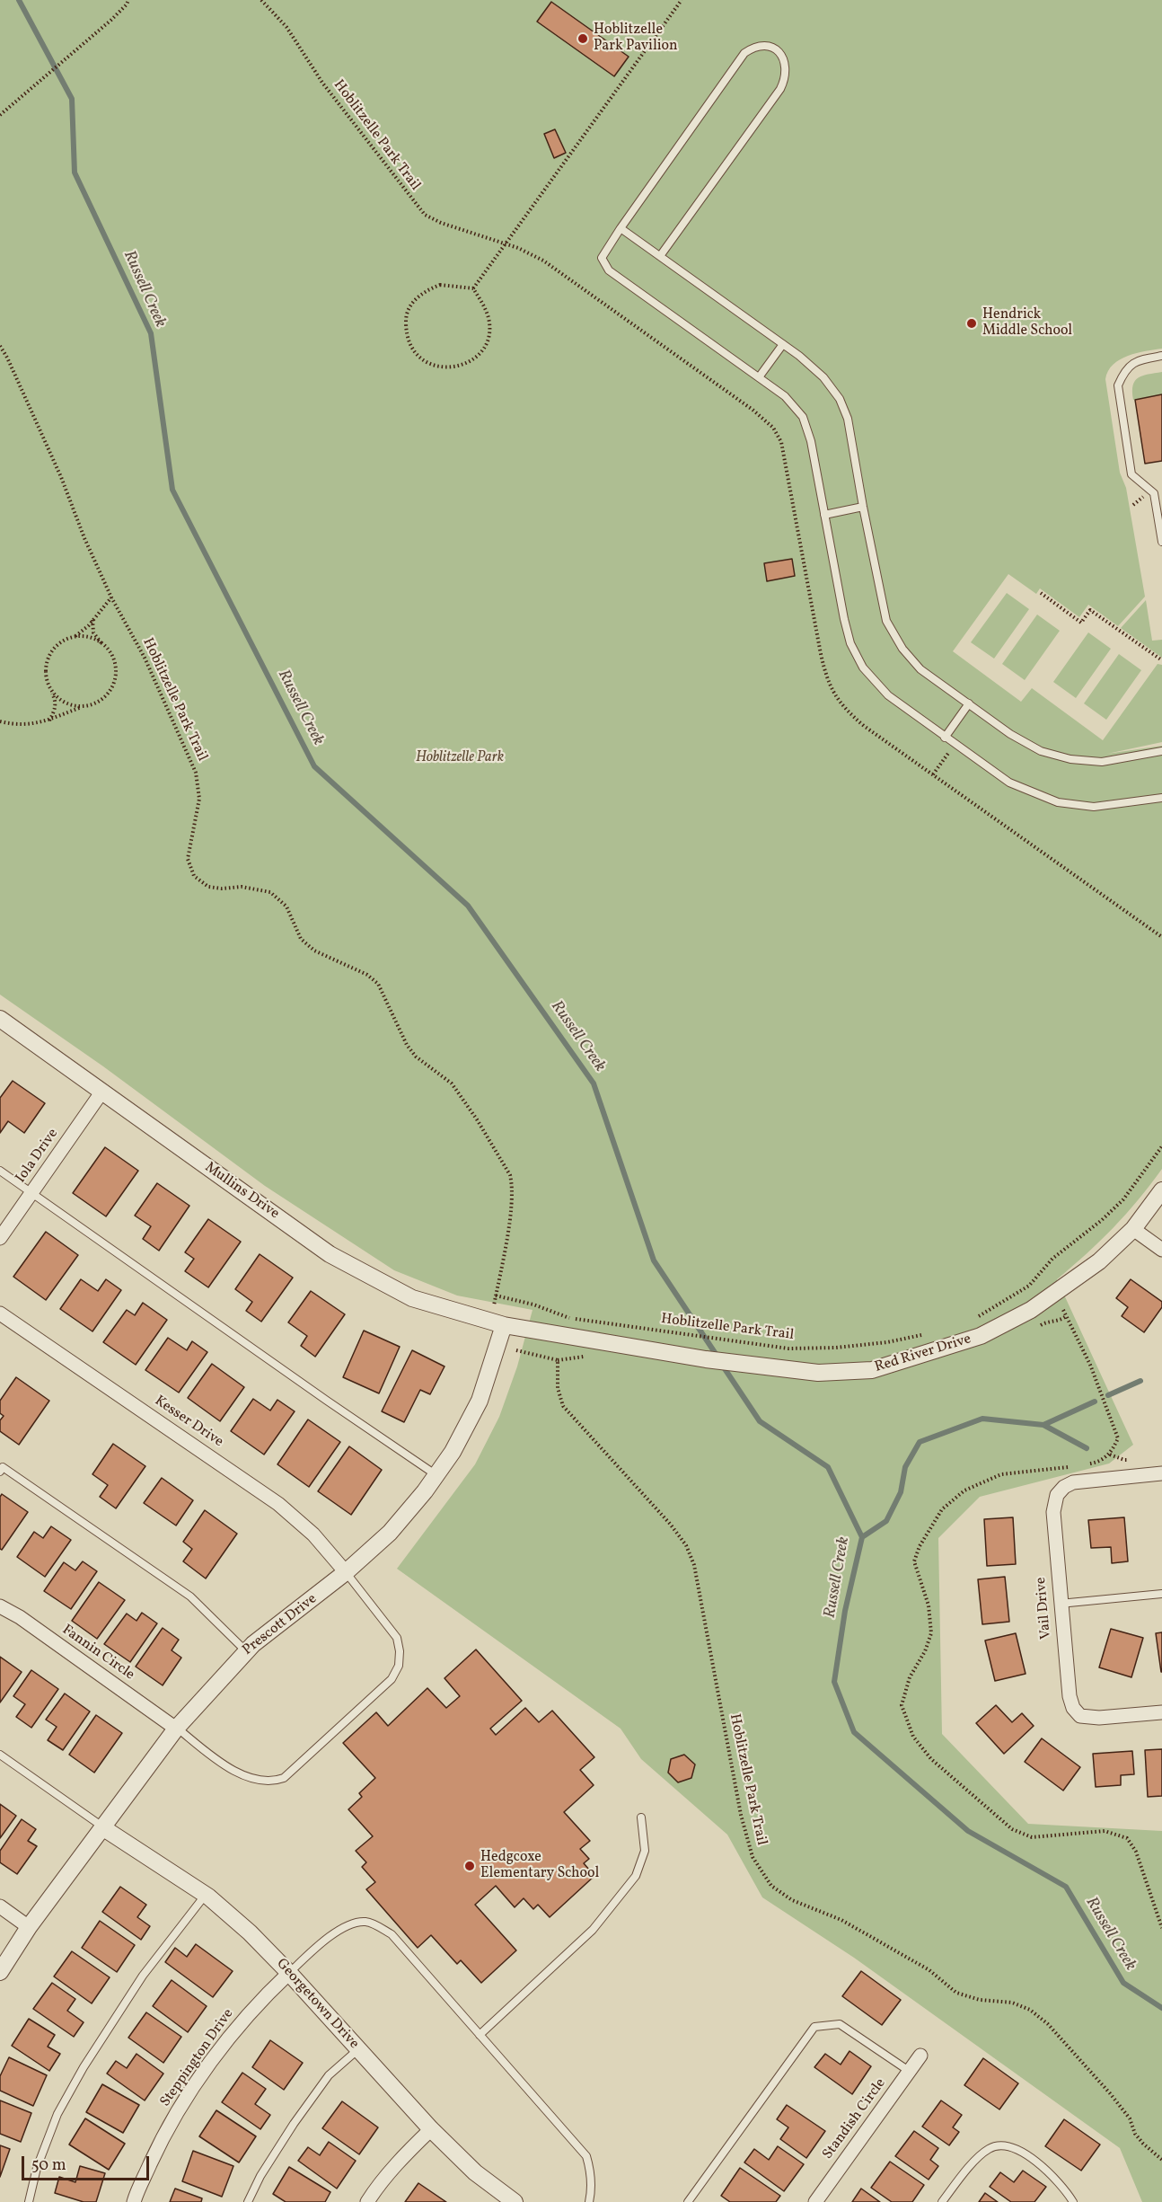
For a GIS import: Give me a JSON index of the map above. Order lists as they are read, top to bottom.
{
  "streets": {
    "street": [
      "Iola Drive",
      "Mullins Drive",
      "Red River Drive",
      "Kesser Drive",
      "Vail Drive",
      "Prescott Drive",
      "Fannin Circle",
      "Georgetown Drive",
      "Steppington Drive",
      "Standish Circle"
    ],
    "path": ["Hoblitzelle Park Trail"]
  },
  "crossings": [
    ["Iola Drive", "Mullins Drive"],
    ["Mullins Drive", "Red River Drive"],
    ["Mullins Drive", "Prescott Drive"],
    ["Red River Drive", "Prescott Drive"],
    ["Kesser Drive", "Prescott Drive"],
    ["Prescott Drive", "Fannin Circle"],
    ["Prescott Drive", "Georgetown Drive"],
    ["Georgetown Drive", "Steppington Drive"]
  ],
  "water": ["Russell Creek"],
  "parks": ["Hoblitzelle Park"],
  "places": ["Hoblitzelle Park Pavilion", "Hendrick Middle School", "Hedgcoxe Elementary School"],
  "scale_bar": "50 m"
}
